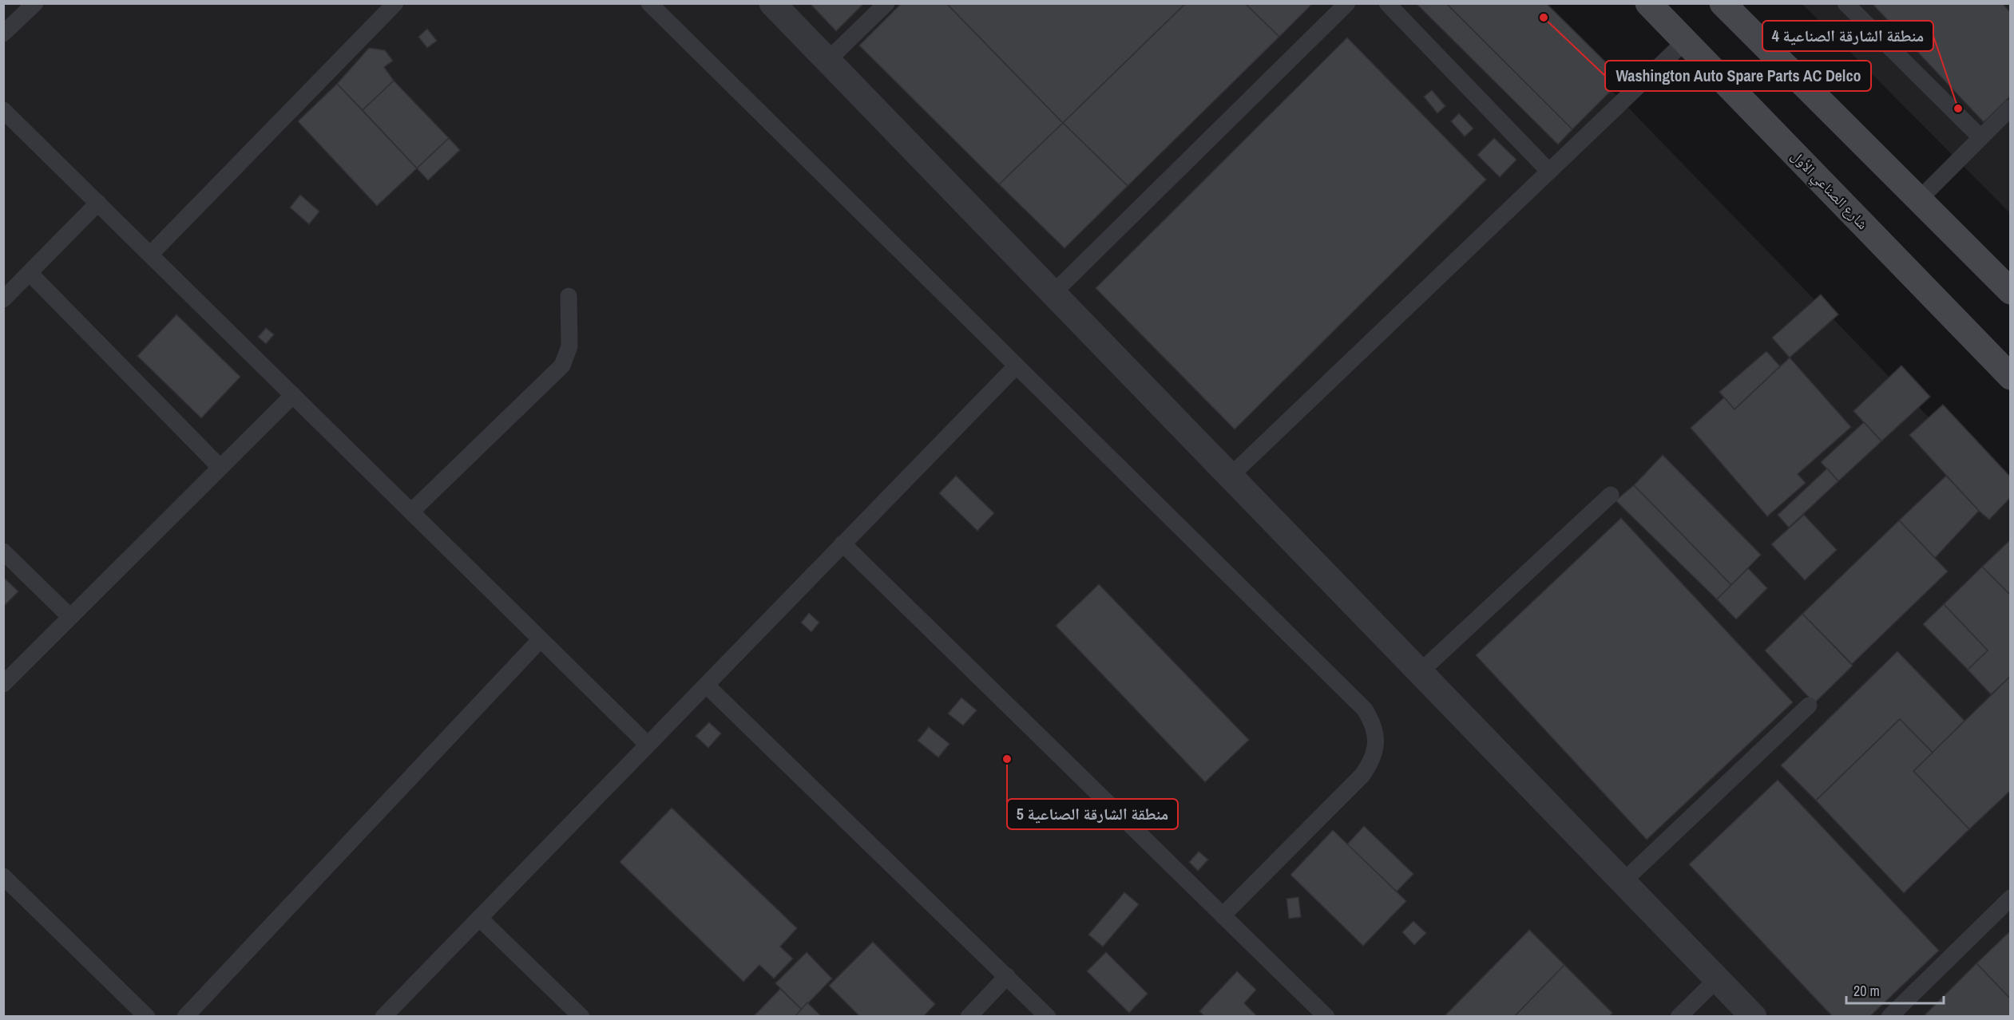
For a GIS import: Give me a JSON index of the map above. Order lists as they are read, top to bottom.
{
  "streets": {
    "main road": ["شارع الصناعي الأول"]
  },
  "places": ["Washington Auto Spare Parts AC Delco", "منطقة الشارقة الصناعية 4", "منطقة الشارقة الصناعية 5"],
  "scale_bar": "20 m"
}
